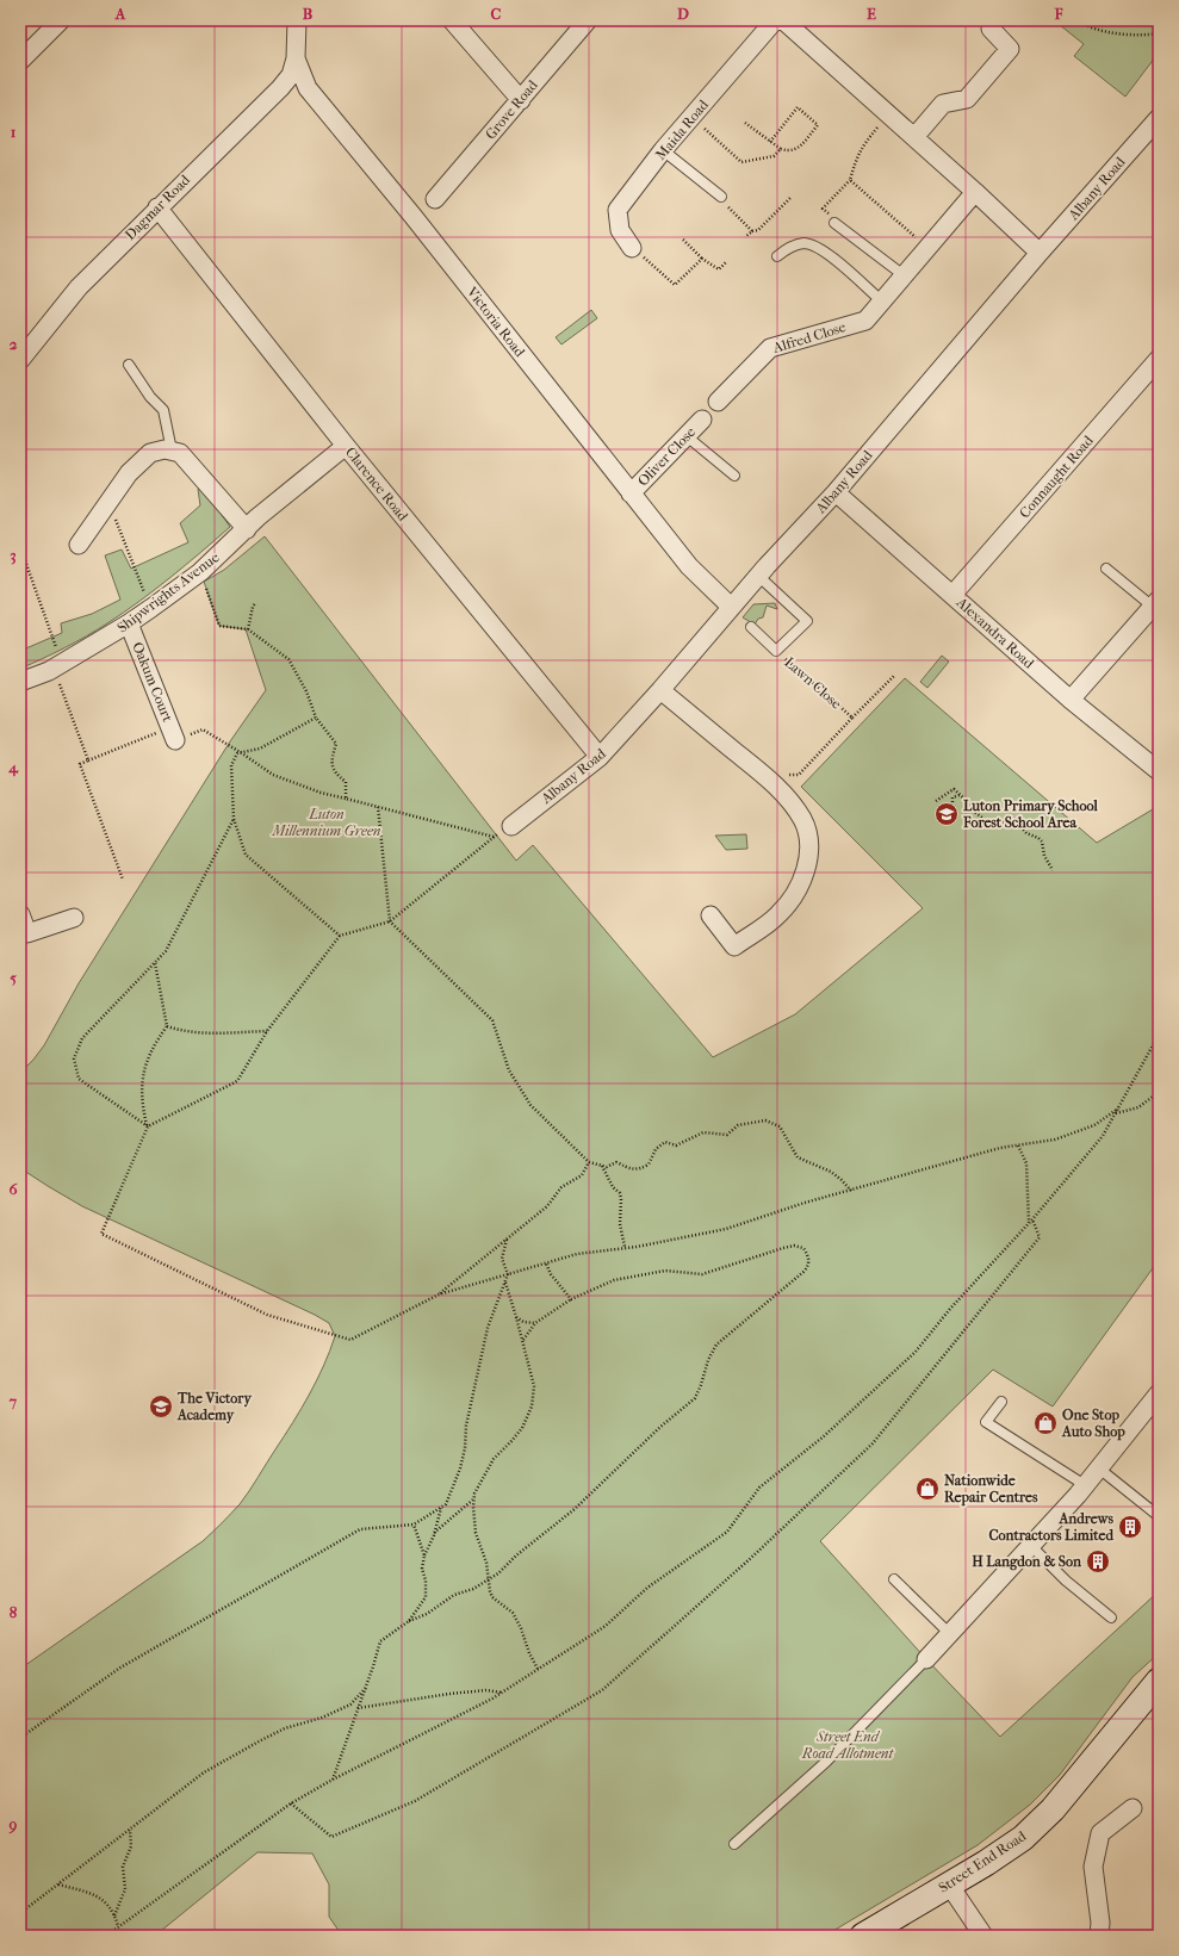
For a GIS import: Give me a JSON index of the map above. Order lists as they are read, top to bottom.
{
  "streets": {
    "street": [
      "Grove Road",
      "Maida Road",
      "Albany Road",
      "Dagmar Road",
      "Victoria Road",
      "Alfred Close",
      "Oliver Close",
      "Connaught Road",
      "Clarence Road",
      "Shipwrights Avenue",
      "Alexandra Road",
      "Oakum Court",
      "Street End Road"
    ],
    "path": ["Lawn Close"]
  },
  "crossings": [
    ["Albany Road", "Victoria Road"],
    ["Albany Road", "Clarence Road"],
    ["Albany Road", "Alexandra Road"],
    ["Dagmar Road", "Victoria Road"],
    ["Dagmar Road", "Clarence Road"],
    ["Victoria Road", "Oliver Close"],
    ["Connaught Road", "Alexandra Road"],
    ["Clarence Road", "Shipwrights Avenue"],
    ["Shipwrights Avenue", "Oakum Court"]
  ],
  "parks": ["Luton Millennium Green", "Street End Road Allotment"],
  "places": {
    "school or university": ["Luton Primary School Forest School Area", "The Victory Academy"],
    "shop": ["One Stop Auto Shop", "Nationwide Repair Centres"],
    "building": ["Andrews Contractors Limited", "H Langdon & Son"]
  },
  "grid": {
    "columns": [
      "A",
      "B",
      "C",
      "D",
      "E",
      "F"
    ],
    "rows": [
      "1",
      "2",
      "3",
      "4",
      "5",
      "6",
      "7",
      "8",
      "9"
    ]
  }
}
